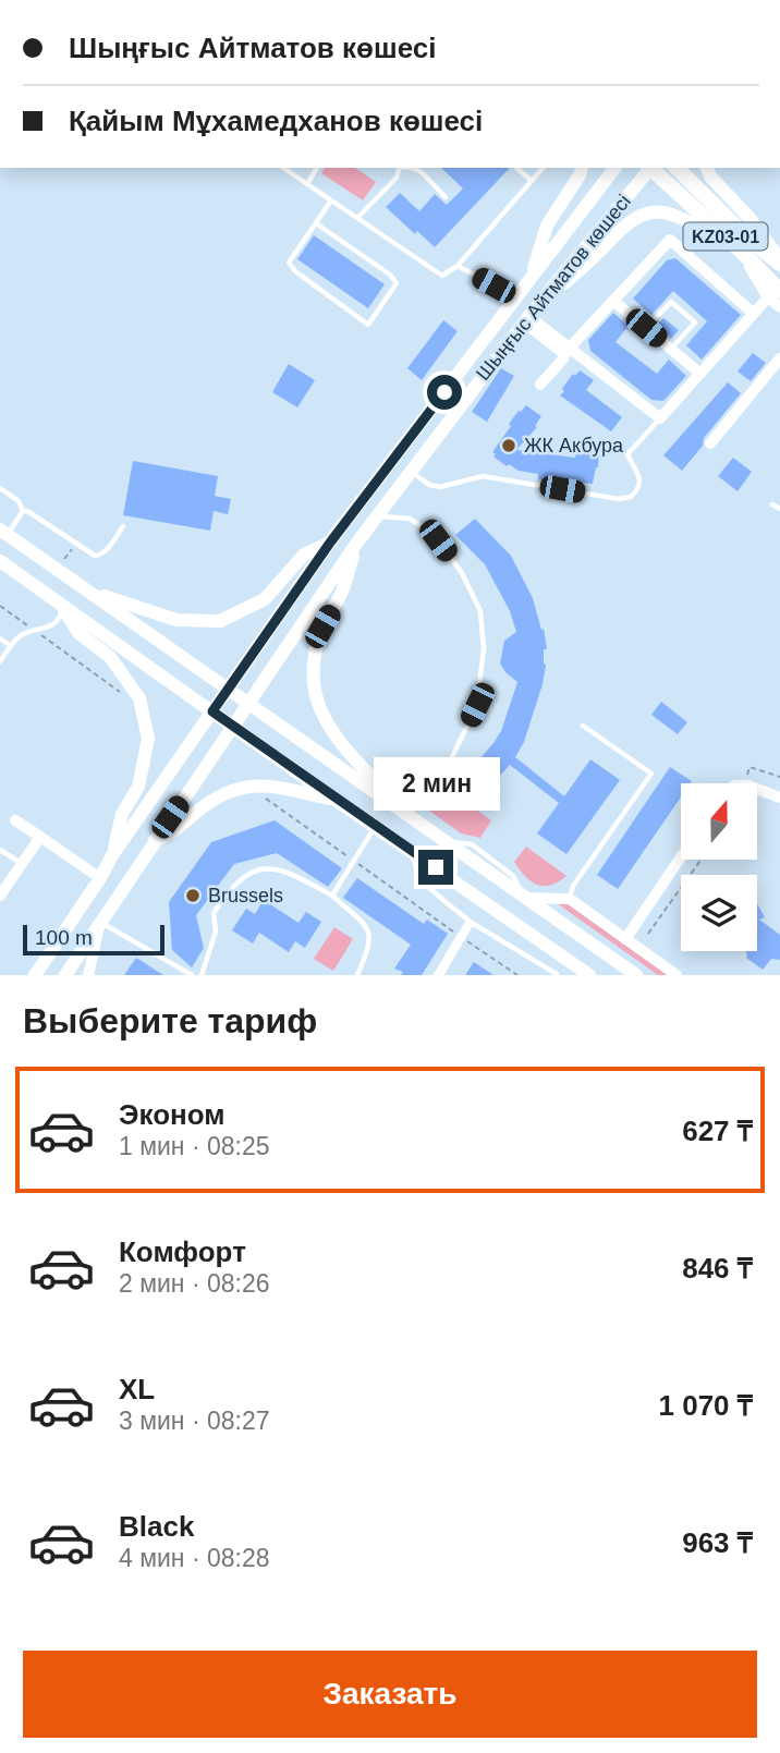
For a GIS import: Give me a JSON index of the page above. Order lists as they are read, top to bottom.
{
  "streets": {
    "main road": ["KZ03-01", "Шыңғыс Айтматов көшесі"]
  },
  "places": ["ЖК Акбура", "Brussels"],
  "scale_bar": "100 m",
  "north": "top",
  "page": {
    "banner": ["Шыңғыс Айтматов көшесі", "Қайым Мұхамедханов көшесі"],
    "bubble": "2 мин",
    "scale": "100 m",
    "heading": "Выберите тариф",
    "list": [
      {
        "name": "Эконом",
        "note": "1 мин · 08:25",
        "value": "627 ₸"
      },
      {
        "name": "Комфорт",
        "note": "2 мин · 08:26",
        "value": "846 ₸"
      },
      {
        "name": "XL",
        "note": "3 мин · 08:27",
        "value": "1 070 ₸"
      },
      {
        "name": "Black",
        "note": "4 мин · 08:28",
        "value": "963 ₸"
      }
    ],
    "buttons": "Заказать"
  }
}
